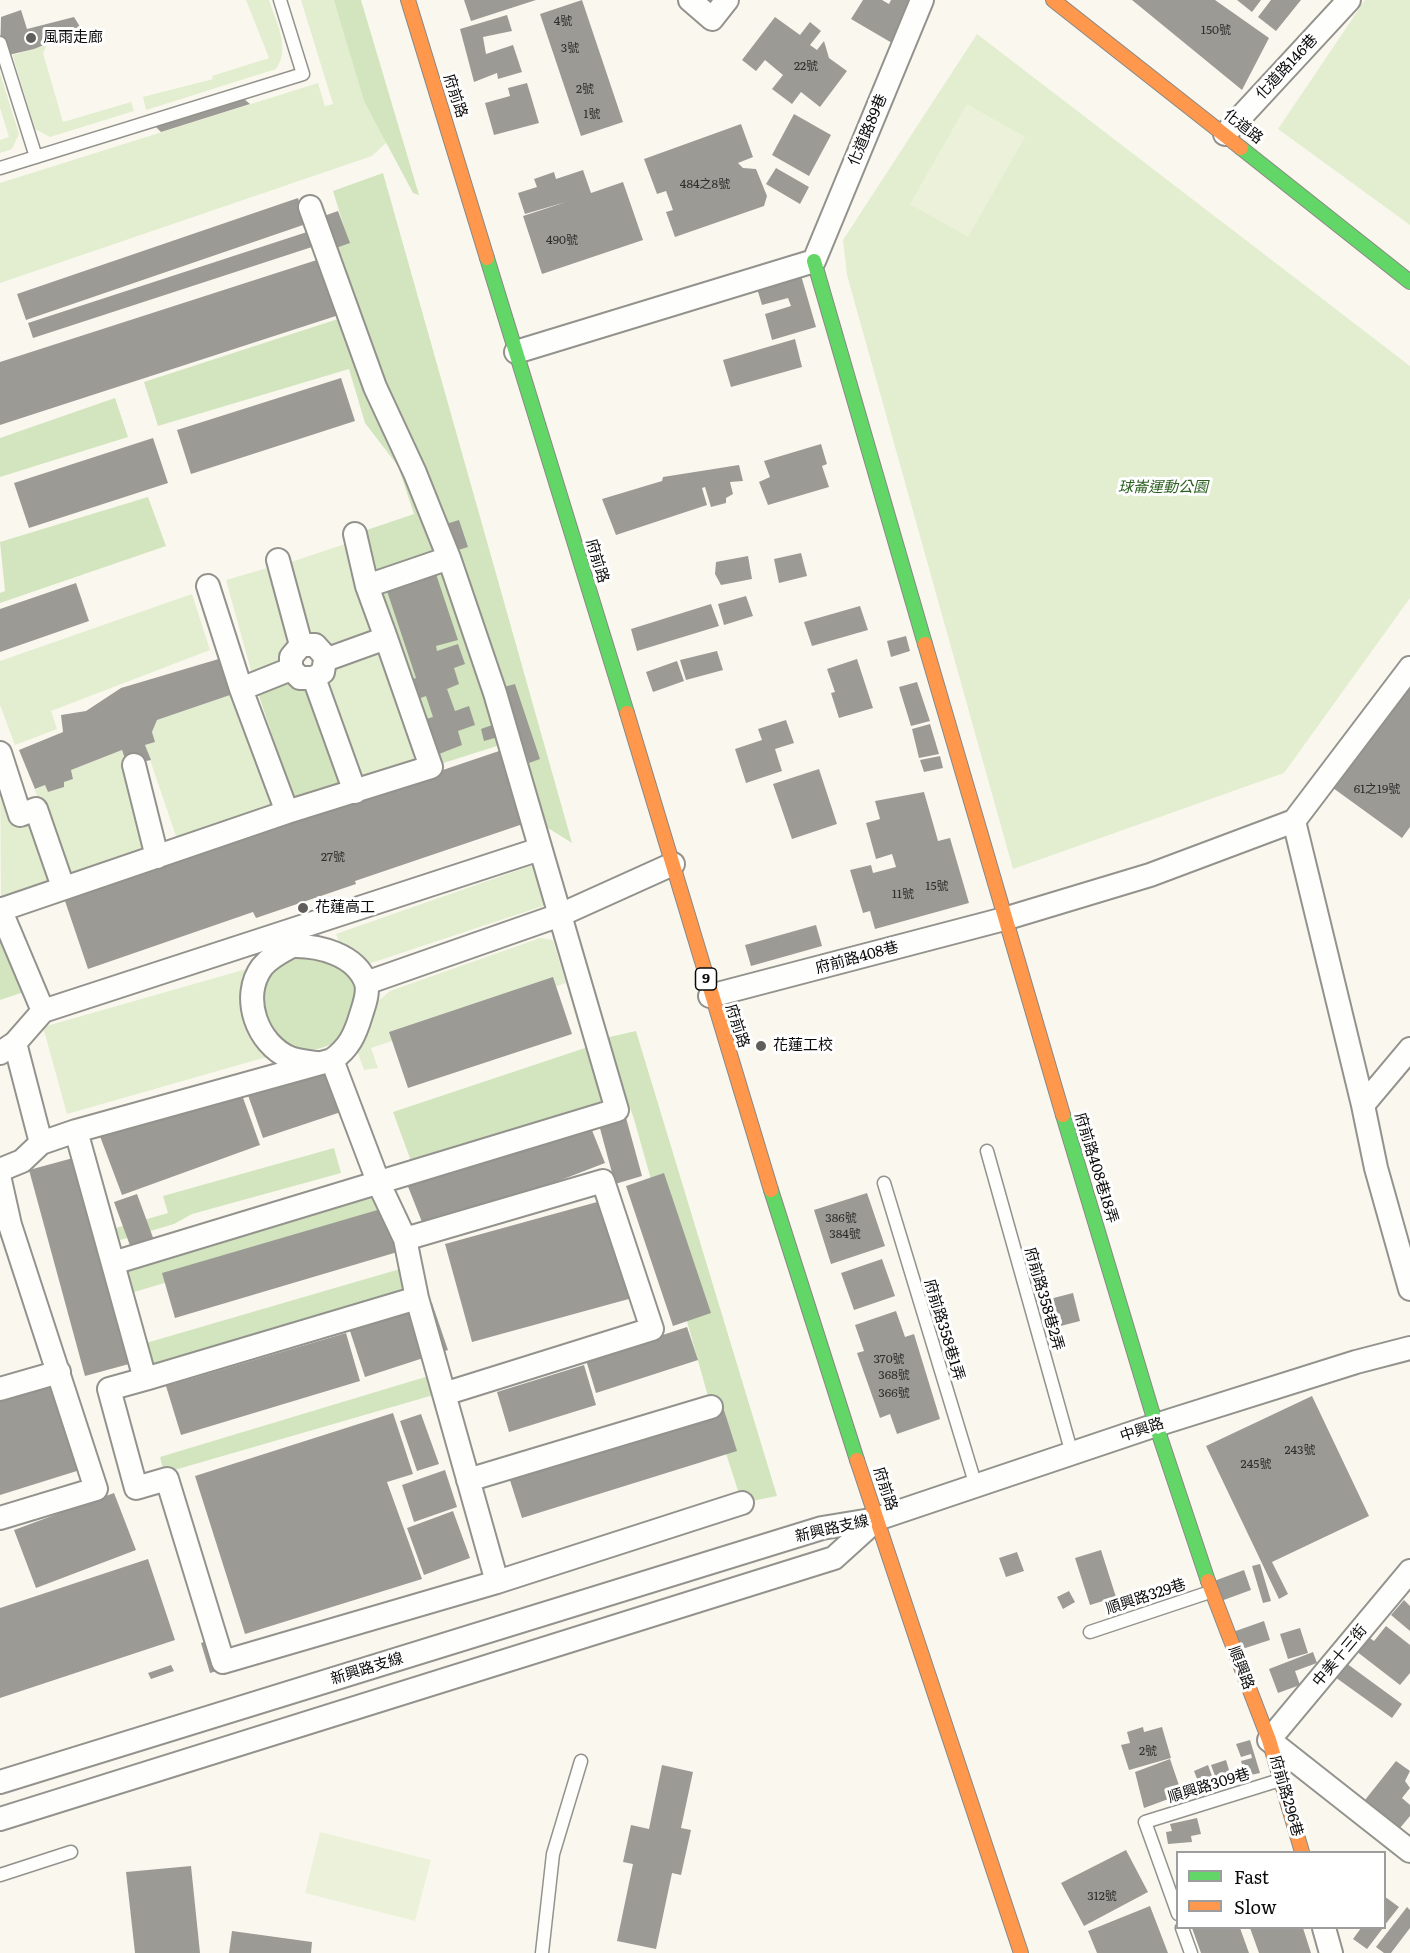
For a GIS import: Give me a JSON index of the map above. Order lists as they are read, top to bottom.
{
  "streets": {
    "street": [
      "化道路146巷",
      "府前路",
      "化道路",
      "化道路89巷",
      "府前路408巷",
      "9",
      "府前路408巷18弄",
      "中興路",
      "新興路支線",
      "中美十三街",
      "順興路",
      "府前路296巷"
    ],
    "lane": [
      "府前路358巷2弄",
      "府前路358巷1弄",
      "順興路329巷",
      "順興路309巷"
    ]
  },
  "crossings": [
    ["化道路146巷", "化道路"],
    ["府前路", "府前路408巷"],
    ["府前路", "中興路"],
    ["府前路", "新興路支線"],
    ["化道路89巷", "府前路408巷18弄"],
    ["府前路408巷", "府前路408巷18弄"],
    ["府前路408巷18弄", "中興路"],
    ["府前路408巷18弄", "順興路"],
    ["府前路358巷2弄", "中興路"],
    ["府前路358巷1弄", "中興路"],
    ["中興路", "新興路支線"],
    ["中興路", "順興路"],
    ["順興路329巷", "順興路"],
    ["中美十三街", "順興路"],
    ["中美十三街", "府前路296巷"],
    ["順興路", "府前路296巷"],
    ["順興路309巷", "府前路296巷"]
  ],
  "parks": ["球崙運動公園"],
  "places": ["風雨走廊", "花蓮高工", "花蓮工校"],
  "house_numbers": [
    "4號",
    "150號",
    "3號",
    "22號",
    "2號",
    "1號",
    "484之8號",
    "490號",
    "61之19號",
    "27號",
    "15號",
    "11號",
    "386號",
    "384號",
    "370號",
    "368號",
    "366號",
    "243號",
    "245號",
    "2號",
    "312號"
  ],
  "legend": ["Fast", "Slow"]
}
